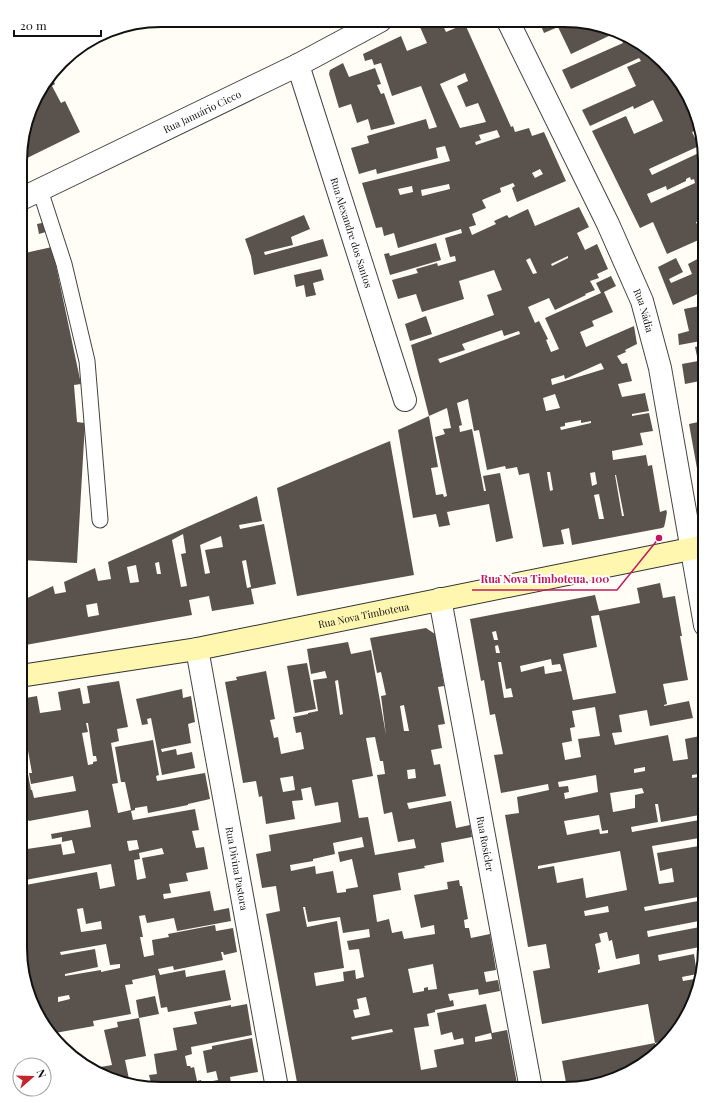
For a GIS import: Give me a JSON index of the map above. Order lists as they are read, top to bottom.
{
  "streets": {
    "main road": ["Rua Nova Timboteua"],
    "street": [
      "Rua Januário Cicco",
      "Rua Alexandre dos Santos",
      "Rua Nádia",
      "Rua Rosicler",
      "Rua Divina Pastora"
    ]
  },
  "crossings": [
    ["Rua Januário Cicco", "Rua Alexandre dos Santos"],
    ["Rua Nádia", "Rua Nova Timboteua"],
    ["Rua Nova Timboteua", "Rua Rosicler"],
    ["Rua Nova Timboteua", "Rua Divina Pastora"]
  ],
  "places": ["Rua Nova Timboteua, 100"],
  "scale_bar": "20 m",
  "north": "right"
}
